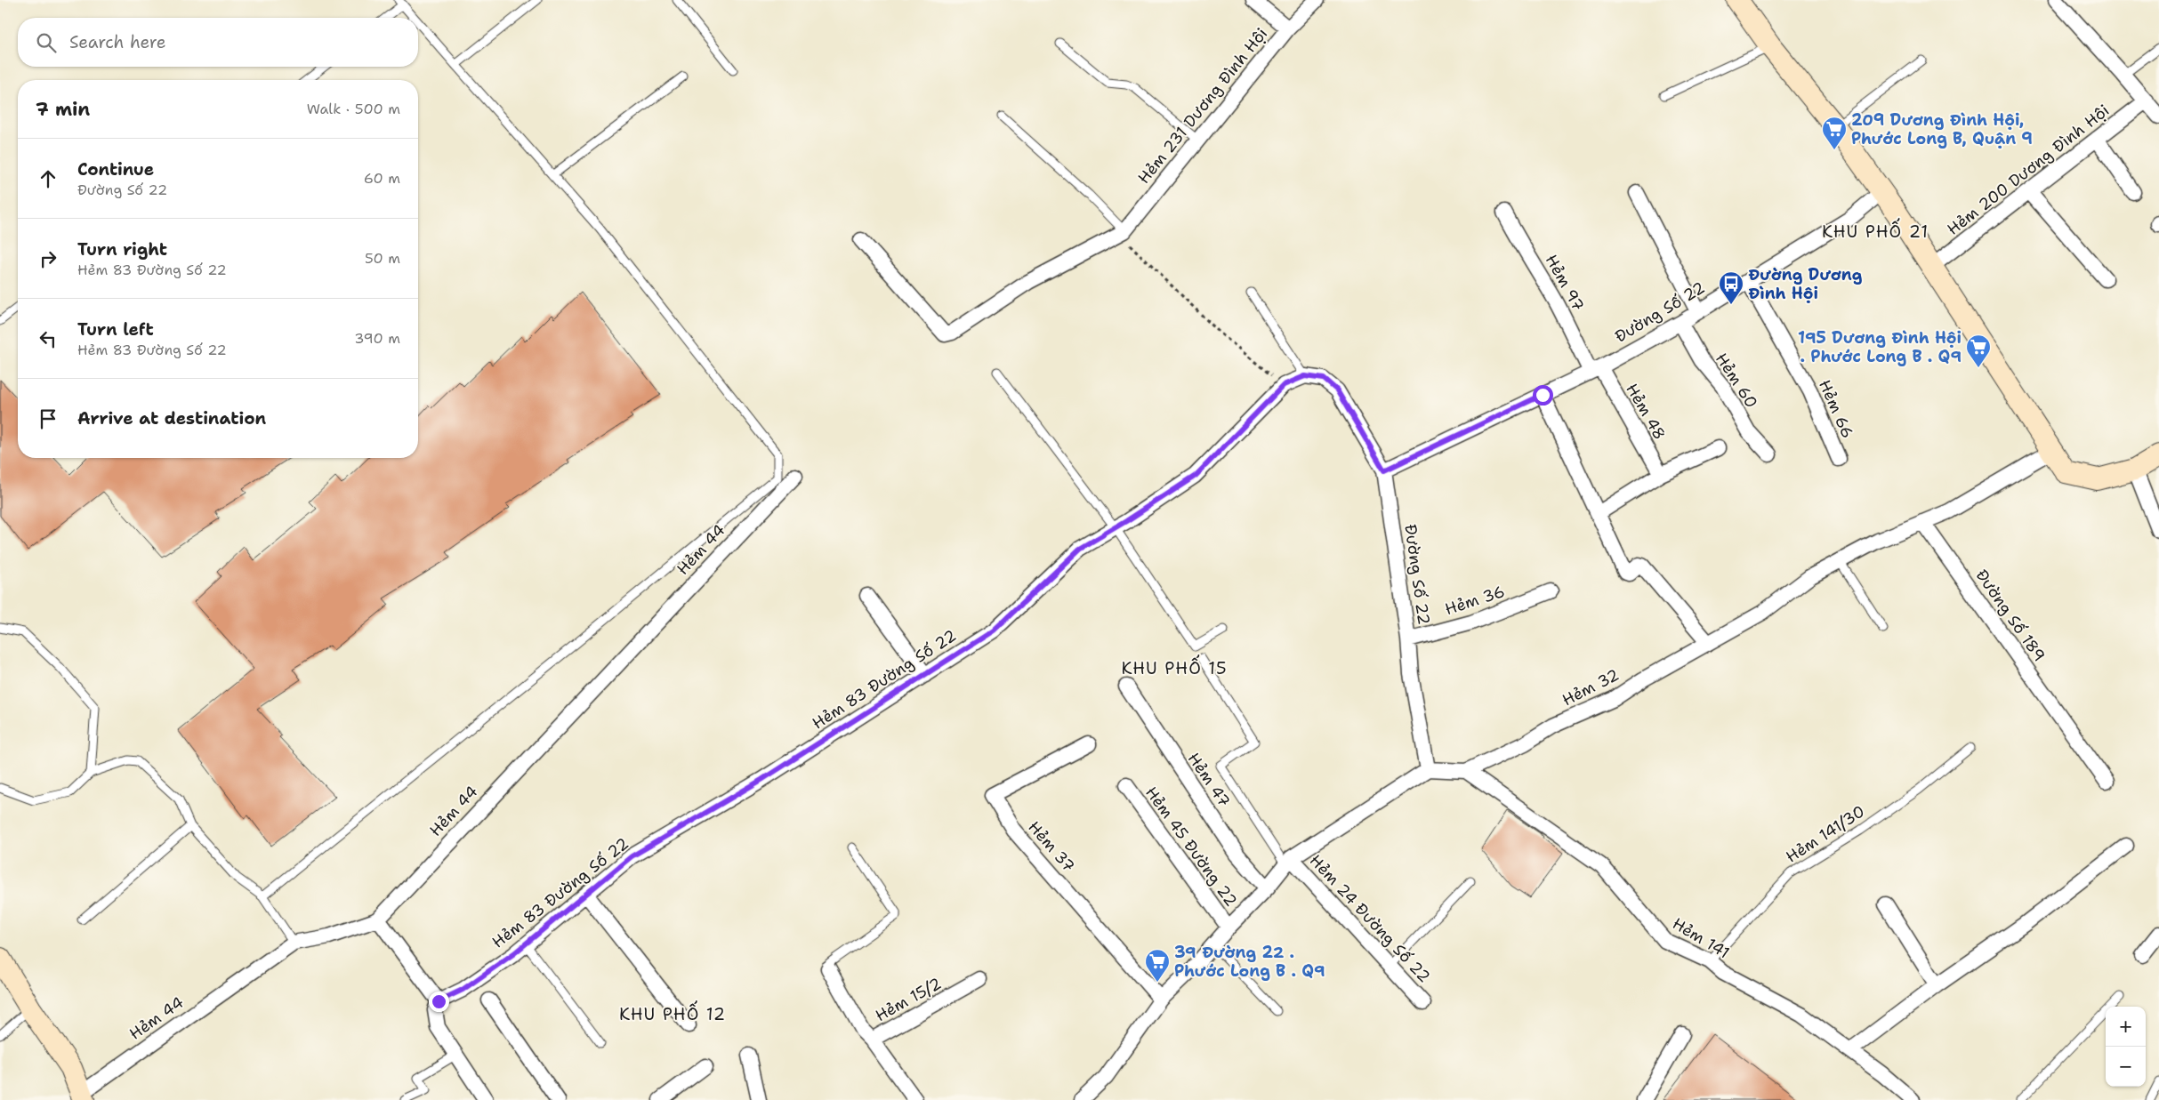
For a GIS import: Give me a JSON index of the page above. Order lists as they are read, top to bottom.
{
  "streets": {
    "street": [
      "Hẻm 231 Dương Đình Hội",
      "Hẻm 200 Dương Đình Hội",
      "Hẻm 97",
      "Đường Số 22",
      "Hẻm 60",
      "Hẻm 66",
      "Hẻm 48",
      "Hẻm 44",
      "Hẻm 36",
      "Đường Số 189",
      "Hẻm 83 Đường Số 22",
      "Hẻm 32",
      "Hẻm 47",
      "Hẻm 37",
      "Hẻm 45 Đường 22",
      "Hẻm 24 Đường Số 22",
      "Hẻm 141",
      "Hẻm 15/2"
    ],
    "lane": ["Hẻm 141/30"]
  },
  "crossings": [
    ["Hẻm 97", "Đường Số 22"],
    ["Hẻm 97", "Hẻm 48"],
    ["Đường Số 22", "Hẻm 60"],
    ["Đường Số 22", "Hẻm 66"],
    ["Đường Số 22", "Hẻm 48"],
    ["Đường Số 22", "Hẻm 36"],
    ["Đường Số 22", "Hẻm 32"],
    ["Hẻm 32", "Hẻm 141"],
    ["Hẻm 141/30", "Hẻm 141"]
  ],
  "districts": ["KHU PHỐ 21", "KHU PHỐ 15", "KHU PHỐ 12"],
  "places": {
    "supermarket": ["209 Dương Đình Hội, Phước Long B, Quận 9", "195 Dương Đình Hội . Phước Long B . Q9", "39 Đường 22 . Phước Long B . Q9"],
    "bus stop": ["Đường Dương Đình Hội"]
  },
  "page": {
    "search": "Search here",
    "heading": ["7 min", "Walk · 500 m"],
    "list": [
      ["Continue", "Đường Số 22", "60 m"],
      ["Turn right", "Hẻm 83 Đường Số 22", "50 m"],
      ["Turn left", "Hẻm 83 Đường Số 22", "390 m"],
      "Arrive at destination"
    ],
    "map_buttons": ["+", "−"]
  }
}
